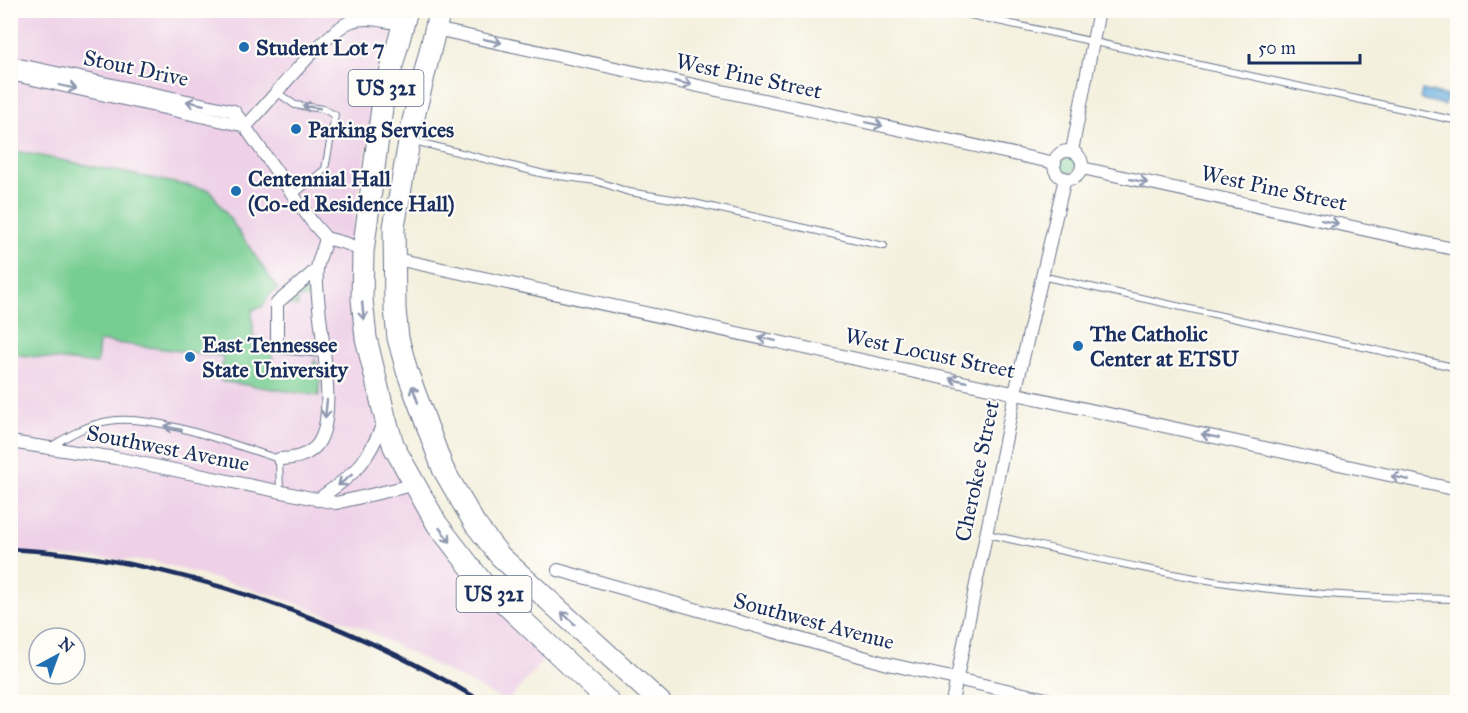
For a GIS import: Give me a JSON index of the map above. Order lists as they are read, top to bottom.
{
  "streets": {
    "highway": ["US 321"],
    "street": [
      "Stout Drive",
      "West Pine Street",
      "West Locust Street",
      "Southwest Avenue",
      "Cherokee Street"
    ]
  },
  "crossings": [
    ["West Pine Street", "US 321"],
    ["West Pine Street", "Cherokee Street"],
    ["US 321", "West Locust Street"],
    ["US 321", "Southwest Avenue"],
    ["West Locust Street", "Cherokee Street"],
    ["Southwest Avenue", "Cherokee Street"]
  ],
  "one_way": ["West Pine Street", "West Locust Street"],
  "places": [
    "Student Lot 7",
    "Parking Services",
    "Centennial Hall (Co-ed Residence Hall)",
    "The Catholic Center at ETSU",
    "East Tennessee State University"
  ],
  "scale_bar": "50 m",
  "north": "top right"
}
